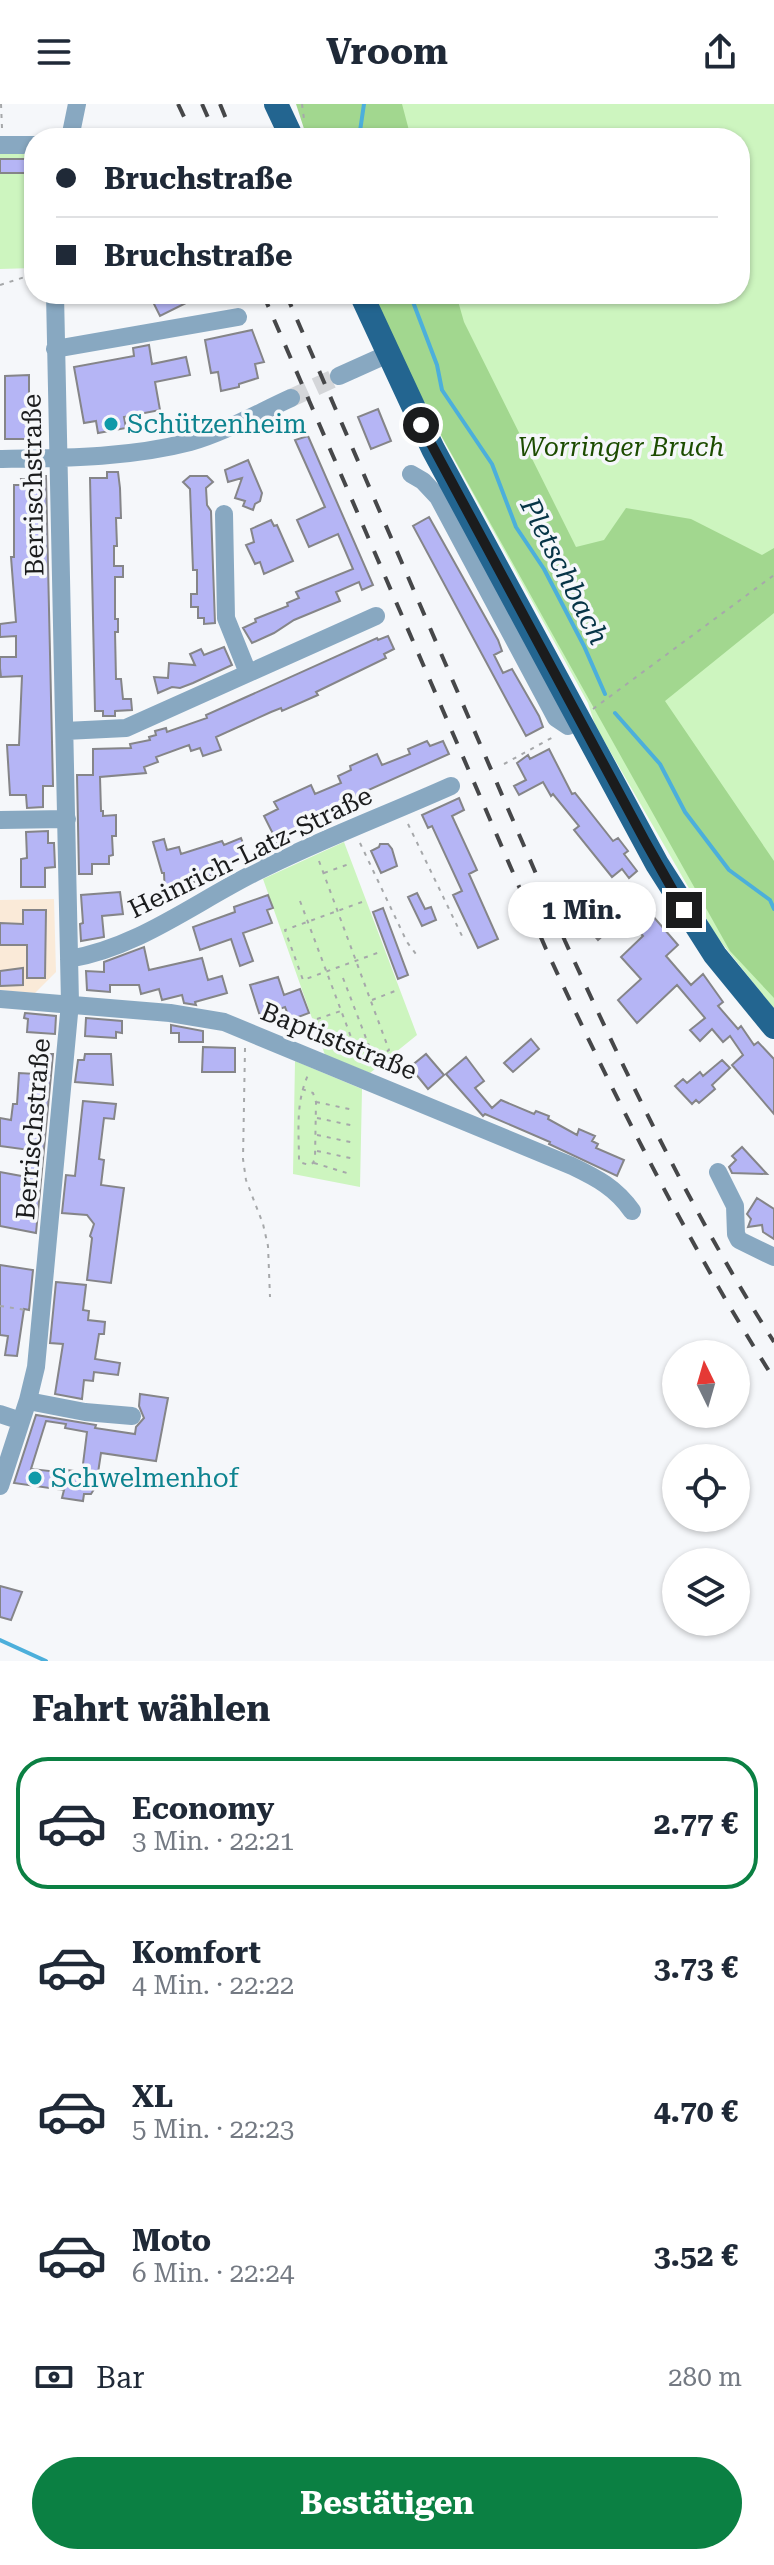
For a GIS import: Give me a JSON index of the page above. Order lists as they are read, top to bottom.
{
  "streets": {
    "street": ["Berrischstraße", "Heinrich-Latz-Straße", "Baptiststraße"]
  },
  "crossings": [
    ["Berrischstraße", "Heinrich-Latz-Straße"],
    ["Berrischstraße", "Baptiststraße"]
  ],
  "water": ["Pletschbach"],
  "parks": ["Worringer Bruch"],
  "places": ["Schützenheim", "Schwelmenhof"],
  "north": "top",
  "page": {
    "header": "Vroom",
    "banner": ["Bruchstraße", "Bruchstraße"],
    "bubble": "1 Min.",
    "heading": "Fahrt wählen",
    "list": [
      {
        "name": "Economy",
        "note": "3 Min. · 22:21",
        "value": "2.77 €"
      },
      {
        "name": "Komfort",
        "note": "4 Min. · 22:22",
        "value": "3.73 €"
      },
      {
        "name": "XL",
        "note": "5 Min. · 22:23",
        "value": "4.70 €"
      },
      {
        "name": "Moto",
        "note": "6 Min. · 22:24",
        "value": "3.52 €"
      }
    ],
    "pay": ["Bar", "280 m"],
    "buttons": "Bestätigen"
  }
}
